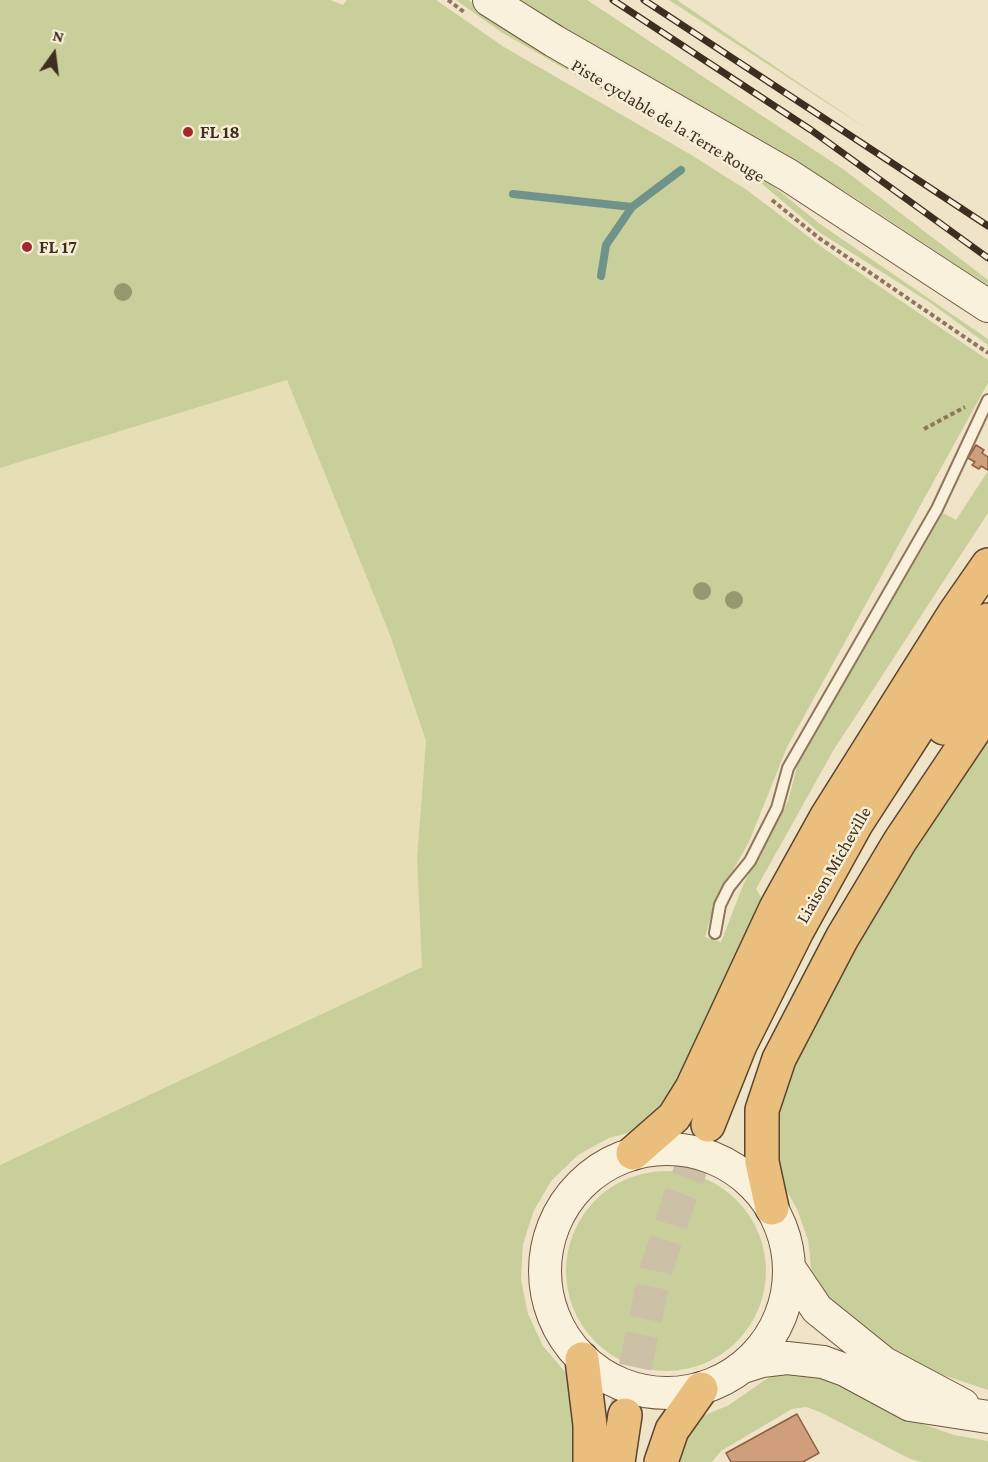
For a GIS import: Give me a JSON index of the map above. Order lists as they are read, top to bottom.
{
  "streets": {
    "highway": ["Liaison Micheville"],
    "path": ["Piste cyclable de la Terre Rouge"]
  },
  "places": ["FL 18", "FL 17"],
  "north": "top"
}
